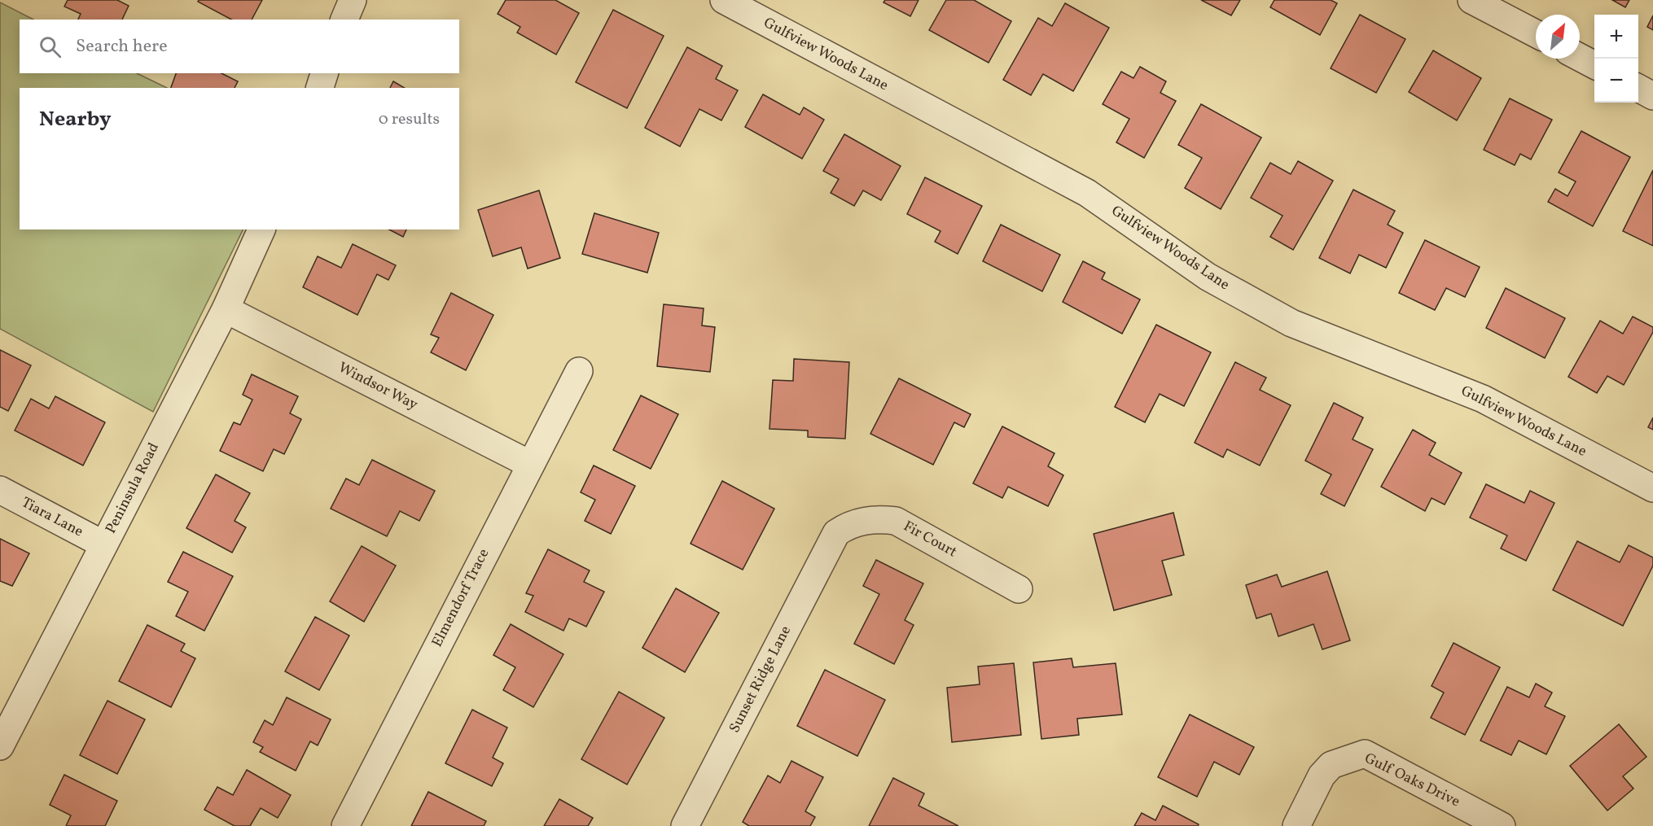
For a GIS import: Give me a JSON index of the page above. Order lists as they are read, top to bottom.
{
  "streets": {
    "street": [
      "Gulfview Woods Lane",
      "Windsor Way",
      "Peninsula Road",
      "Tiara Lane",
      "Fir Court",
      "Elmendorf Trace",
      "Sunset Ridge Lane",
      "Gulf Oaks Drive"
    ]
  },
  "crossings": [
    ["Windsor Way", "Peninsula Road"],
    ["Windsor Way", "Elmendorf Trace"],
    ["Peninsula Road", "Tiara Lane"],
    ["Fir Court", "Sunset Ridge Lane"]
  ],
  "north": "top right",
  "page": {
    "map_buttons": ["+", "−"],
    "search": "Search here",
    "heading": ["Nearby", "0 results"]
  }
}
